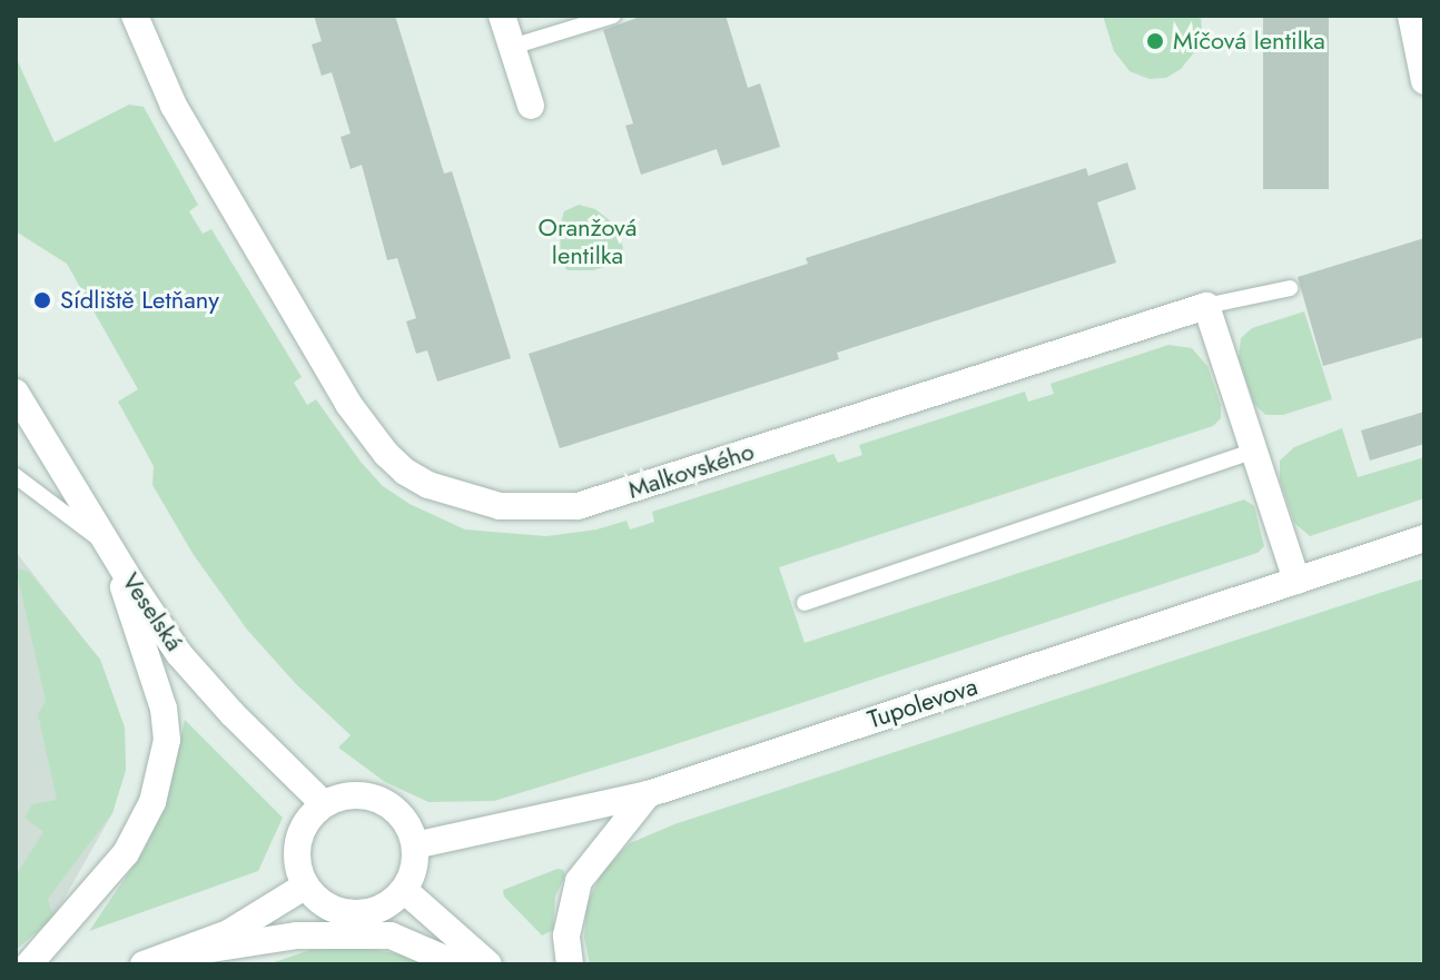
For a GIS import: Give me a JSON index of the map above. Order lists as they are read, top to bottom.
{
  "streets": {
    "street": ["Malkovského", "Veselská", "Tupolevova"]
  },
  "crossings": [
    ["Veselská", "Tupolevova"]
  ],
  "parks": ["Oranžová lentilka"],
  "places": ["Míčová lentilka", "Sídliště Letňany"]
}
